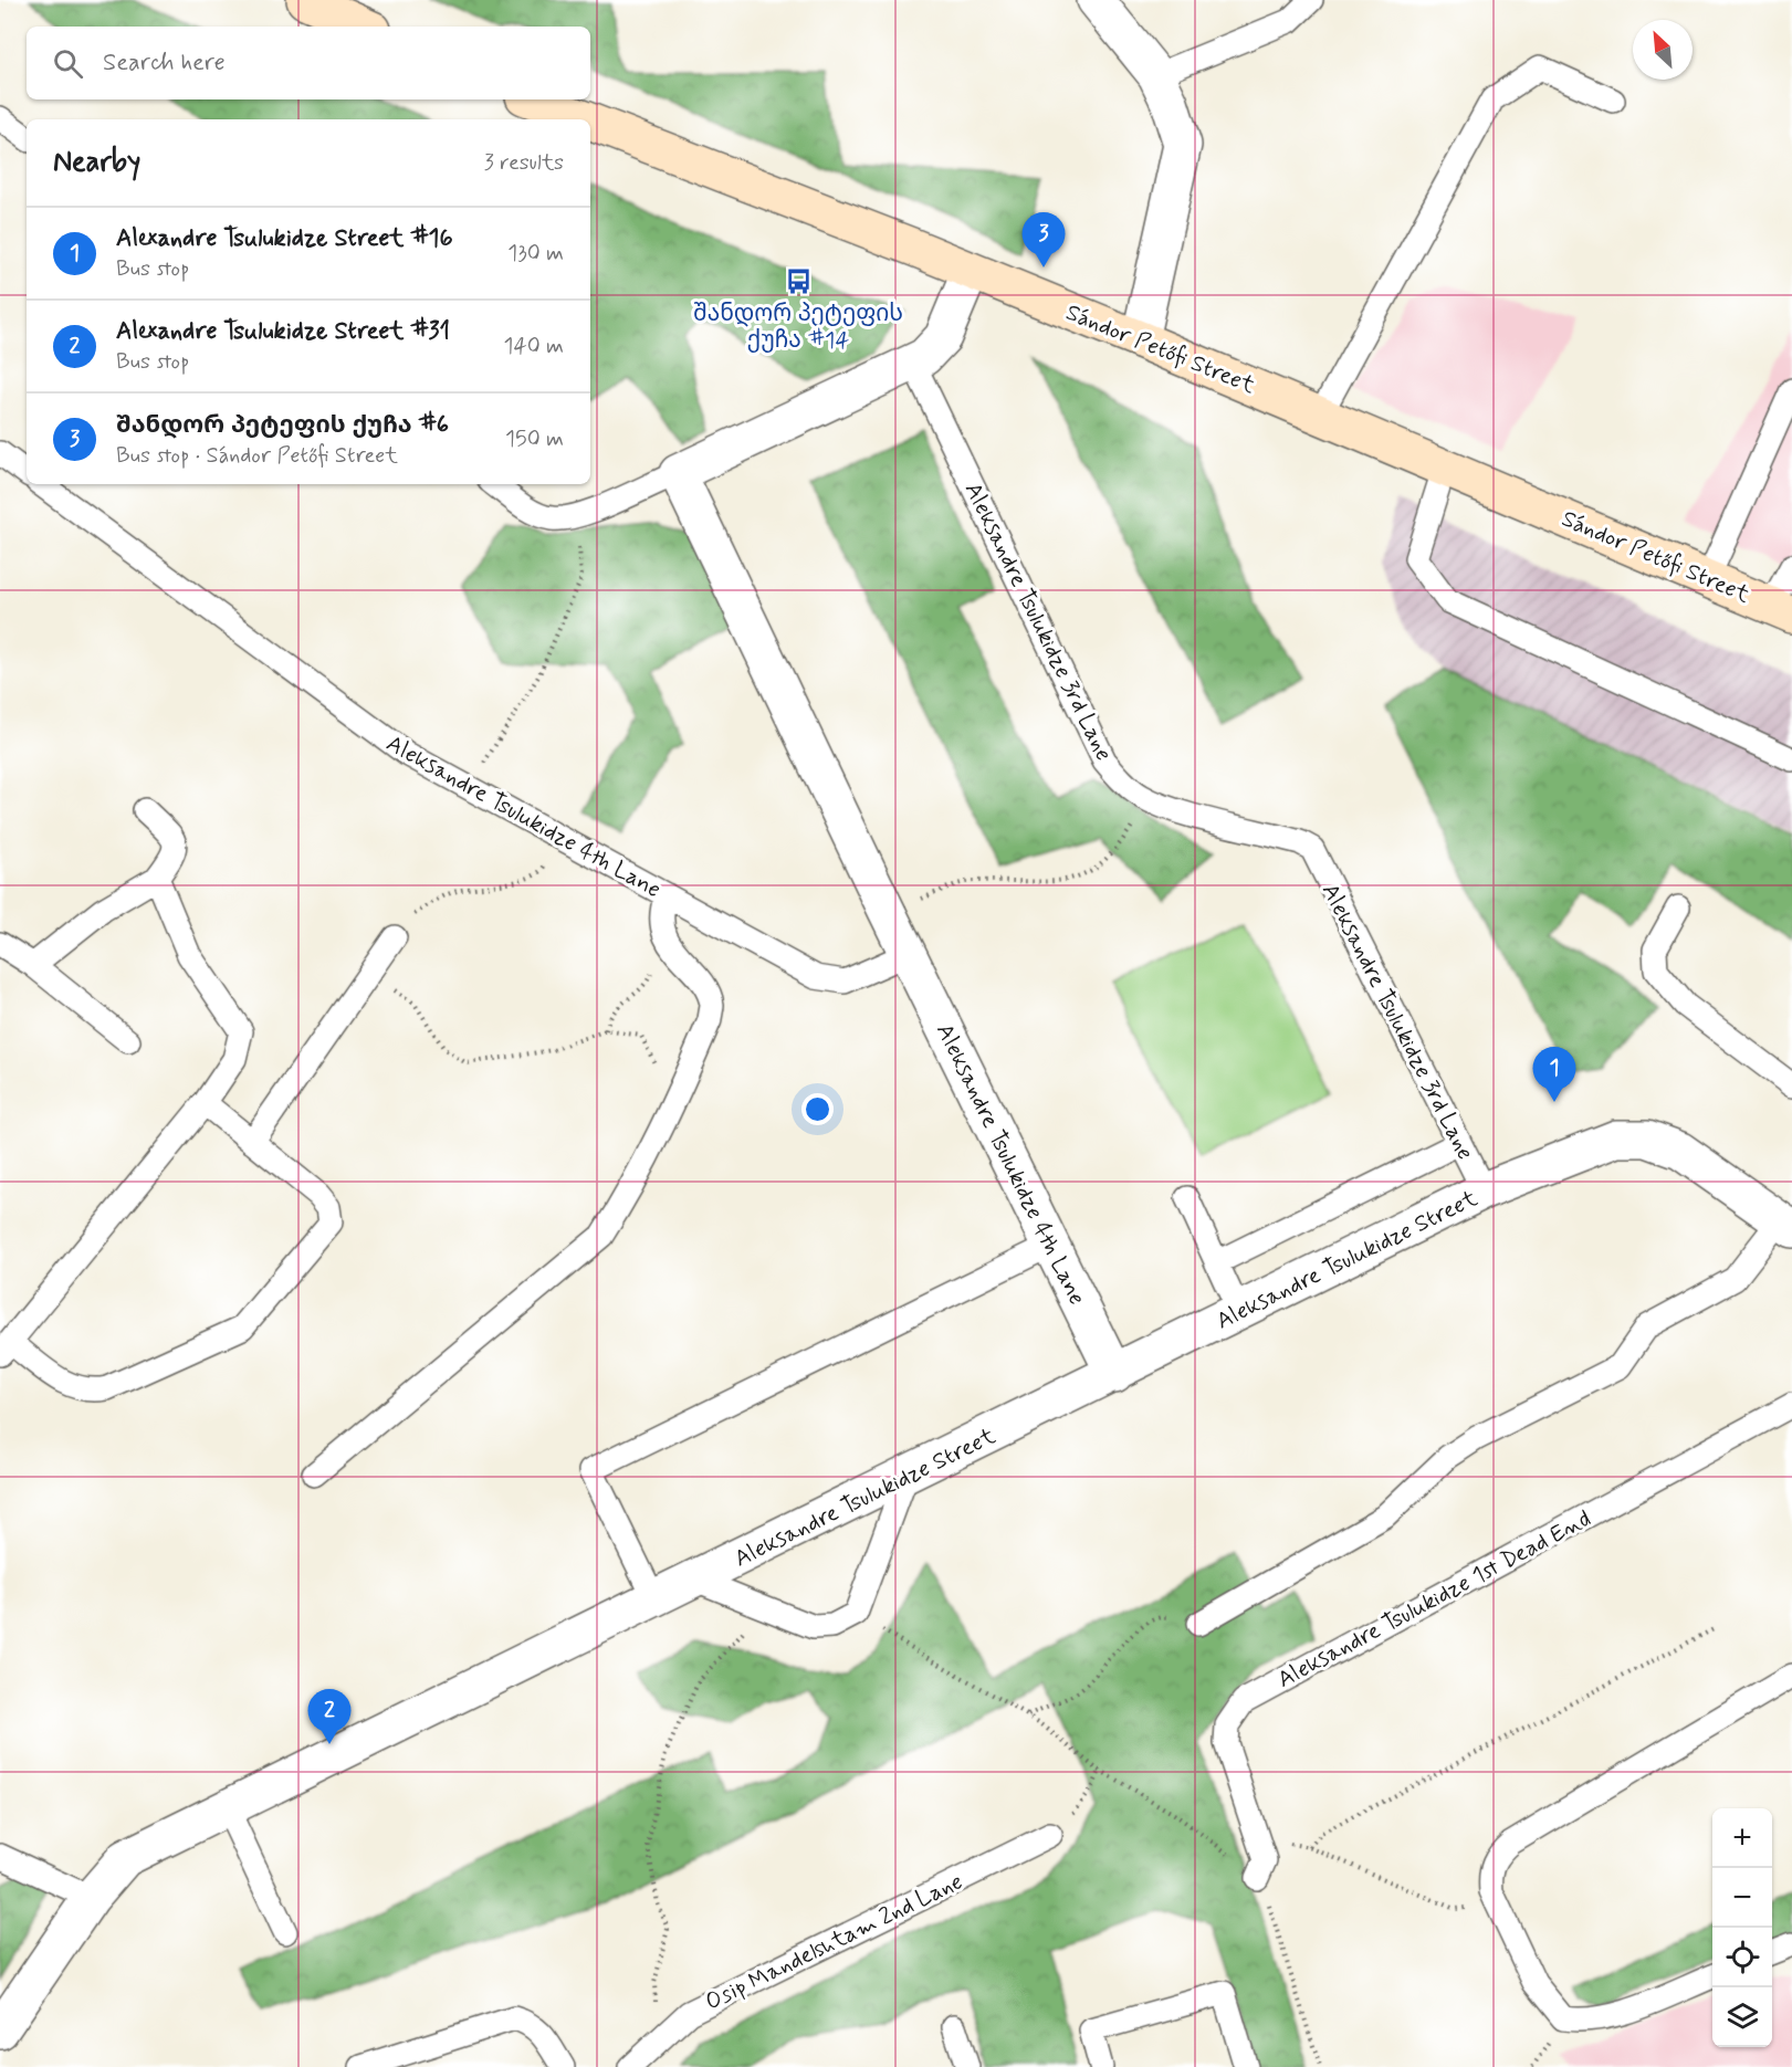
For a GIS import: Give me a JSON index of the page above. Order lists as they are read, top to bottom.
{
  "streets": {
    "main road": ["Sándor Petőfi Street"],
    "street": ["Aleksandre Tsulukidze 4th Lane", "Aleksandre Tsulukidze Street"],
    "lane": ["Aleksandre Tsulukidze 3rd Lane", "Aleksandre Tsulukidze 1st Dead End", "Osip Mandelshtam 2nd Lane"]
  },
  "crossings": [
    ["Aleksandre Tsulukidze 3rd Lane", "Aleksandre Tsulukidze Street"],
    ["Aleksandre Tsulukidze 4th Lane", "Aleksandre Tsulukidze Street"]
  ],
  "places": {
    "bus stop": ["შანდორ პეტეფის ქუჩა #14"]
  },
  "north": "top left",
  "page": {
    "search": "Search here",
    "heading": ["Nearby", "3 results"],
    "list": [
      {
        "mark": "1",
        "name": "Alexandre Tsulukidze Street #16",
        "note": "Bus stop",
        "value": "130 m"
      },
      {
        "mark": "2",
        "name": "Alexandre Tsulukidze Street #31",
        "note": "Bus stop",
        "value": "140 m"
      },
      {
        "mark": "3",
        "name": "შანდორ პეტეფის ქუჩა #6",
        "note": "Bus stop · Sándor Petőfi Street",
        "value": "150 m"
      }
    ],
    "pins": ["3", "1", "2"],
    "map_buttons": ["+", "−"]
  }
}
